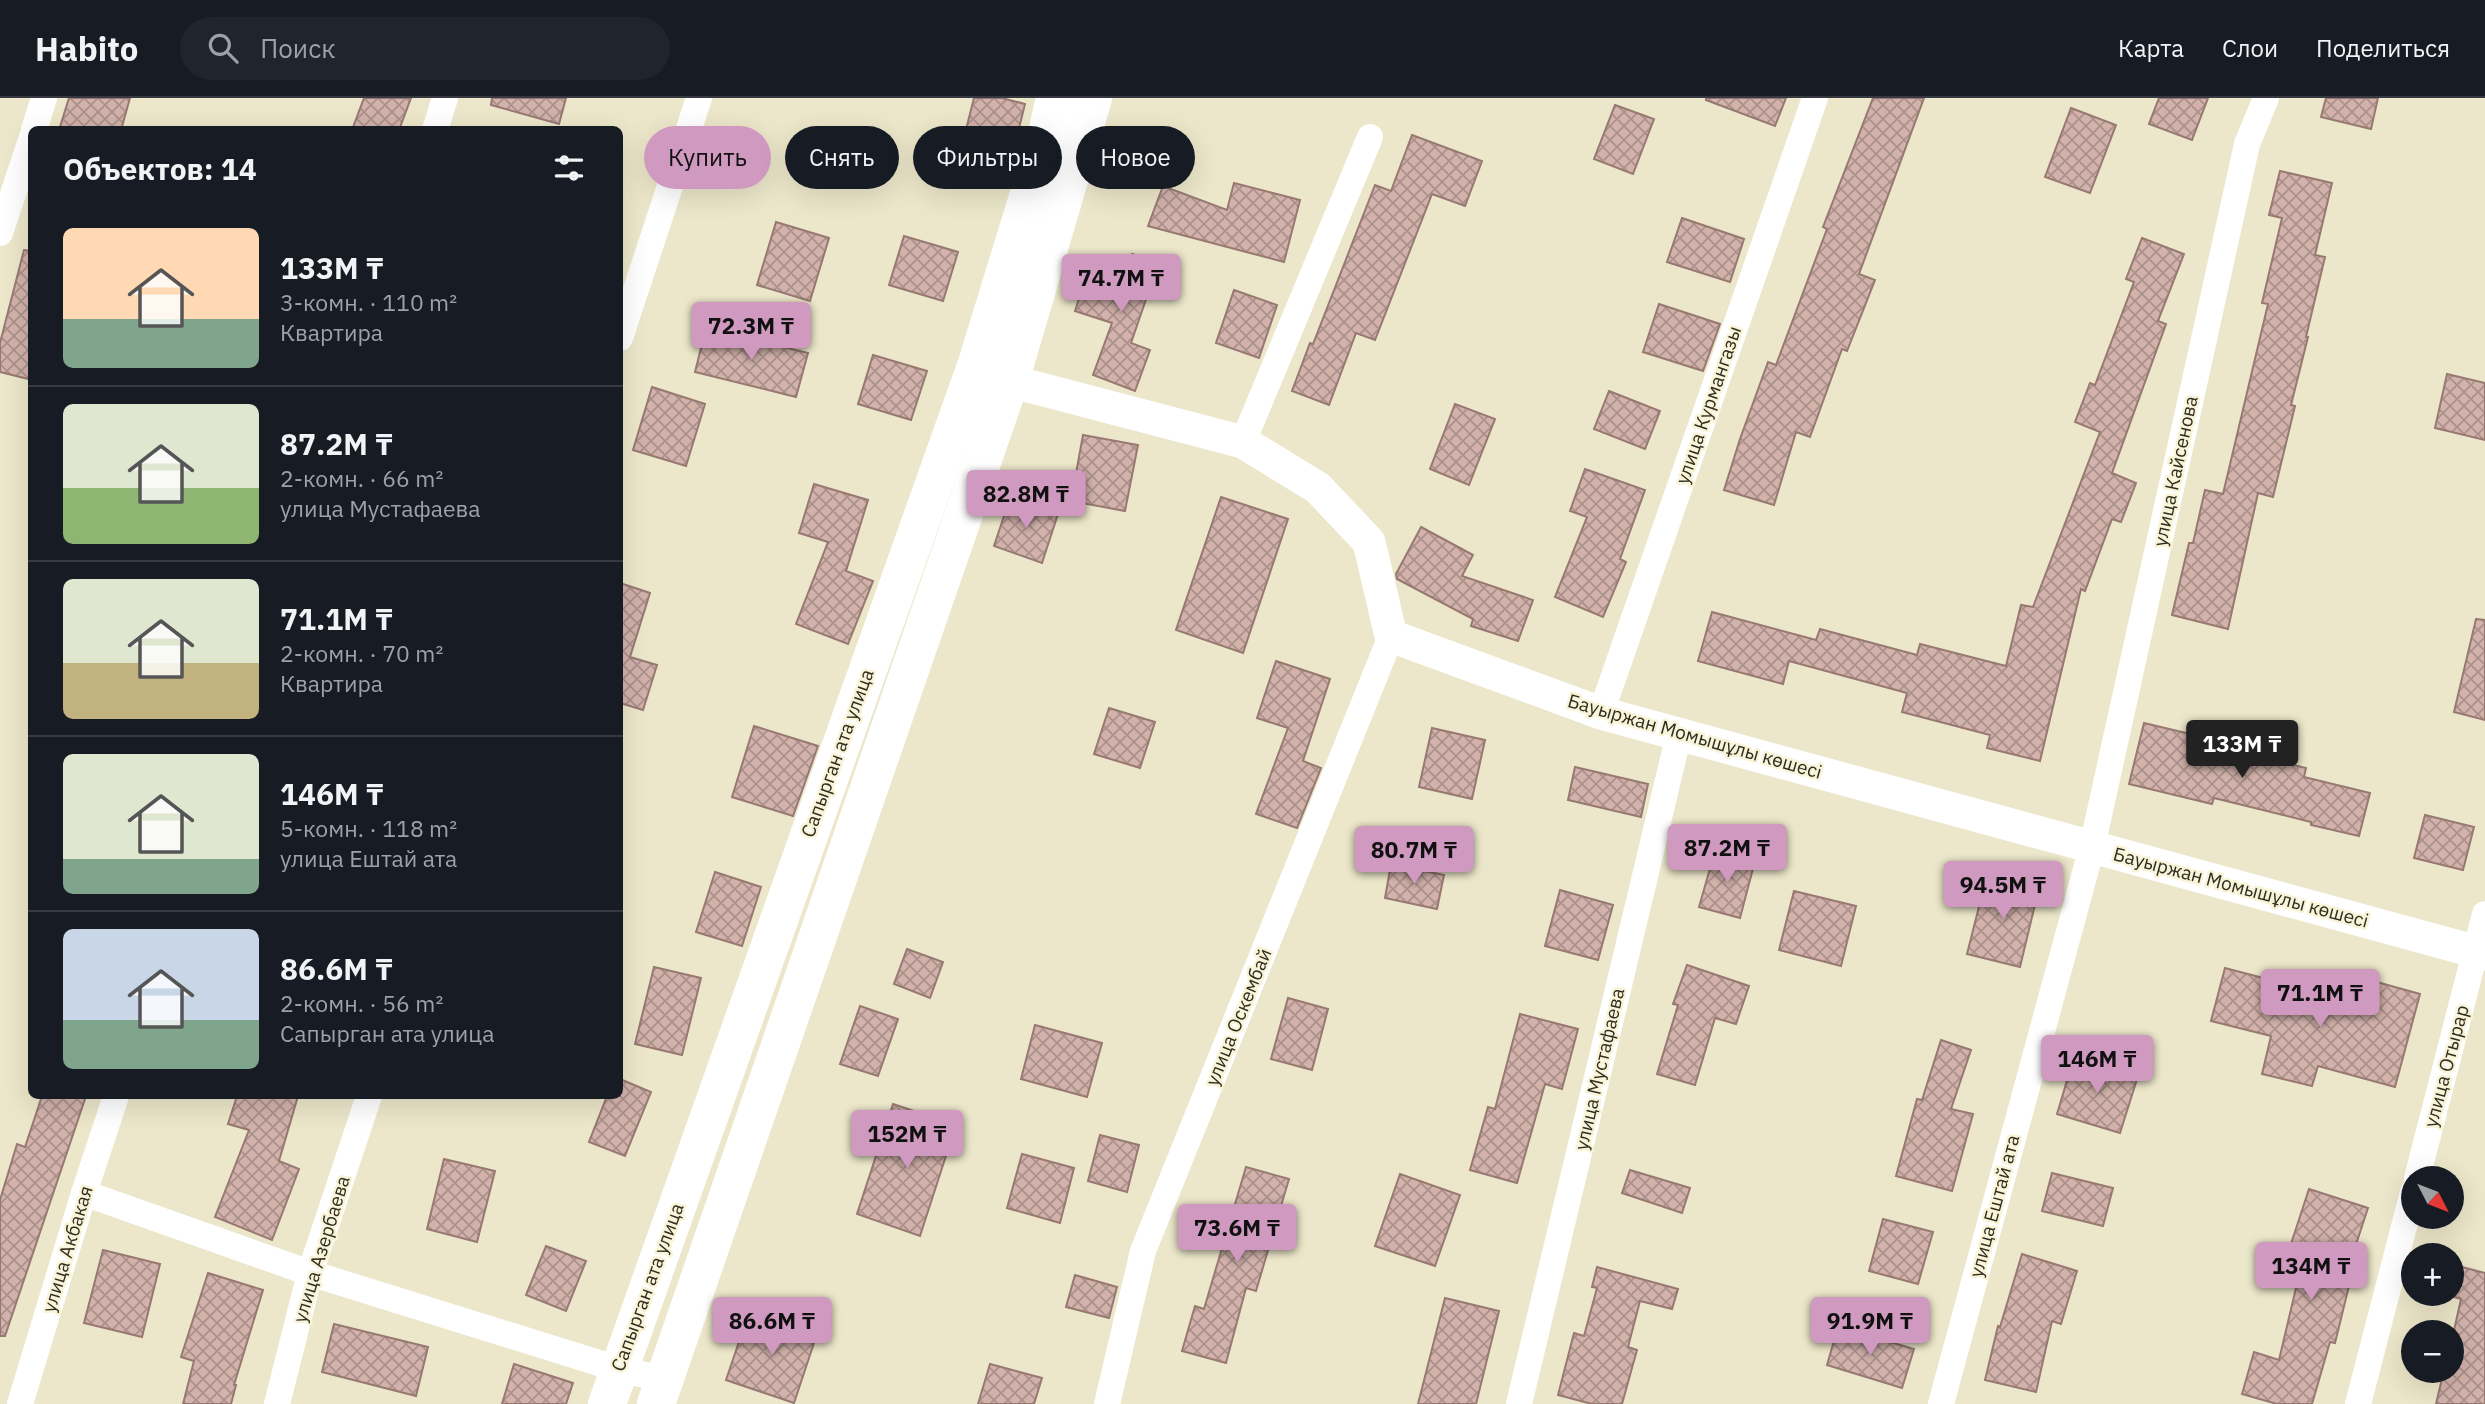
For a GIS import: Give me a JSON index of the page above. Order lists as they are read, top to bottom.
{
  "streets": {
    "main road": ["Сапырган ата улица"],
    "street": [
      "улица Курмангазы",
      "улица Кайсенова",
      "Бауыржан Момышұлы көшесі",
      "улица Оскембай",
      "улица Отырар",
      "улица Мустафаева",
      "улица Ештай ата",
      "улица Акбакая",
      "улица Азербаева"
    ]
  },
  "crossings": [
    ["улица Курмангазы", "Бауыржан Момышұлы көшесі"],
    ["улица Кайсенова", "Бауыржан Момышұлы көшесі"],
    ["улица Кайсенова", "улица Ештай ата"],
    ["Бауыржан Момышұлы көшесі", "улица Оскембай"],
    ["Бауыржан Момышұлы көшесі", "улица Отырар"],
    ["Бауыржан Момышұлы көшесі", "улица Мустафаева"],
    ["Бауыржан Момышұлы көшесі", "улица Ештай ата"]
  ],
  "north": "bottom right",
  "page": {
    "header": "Habito",
    "search": "Поиск",
    "nav": ["Карта", "Слои", "Поделиться"],
    "chip": [
      "Купить",
      "Снять",
      "Фильтры",
      "Новое"
    ],
    "heading": "Объектов: 14",
    "list": [
      {
        "name": "133M ₸",
        "note": "3-комн. · 110 m² · Квартира"
      },
      {
        "name": "87.2M ₸",
        "note": "2-комн. · 66 m² · улица Мустафаева"
      },
      {
        "name": "71.1M ₸",
        "note": "2-комн. · 70 m² · Квартира"
      },
      {
        "name": "146M ₸",
        "note": "5-комн. · 118 m² · улица Ештай ата"
      },
      {
        "name": "86.6M ₸",
        "note": "2-комн. · 56 m² · Сапырган ата улица"
      }
    ],
    "price": [
      "74.7M ₸",
      "72.3M ₸",
      "82.8M ₸",
      "133M ₸",
      "87.2M ₸",
      "80.7M ₸",
      "94.5M ₸",
      "71.1M ₸",
      "146M ₸",
      "152M ₸",
      "73.6M ₸",
      "134M ₸",
      "86.6M ₸",
      "91.9M ₸"
    ],
    "map_buttons": ["+", "−"]
  }
}
